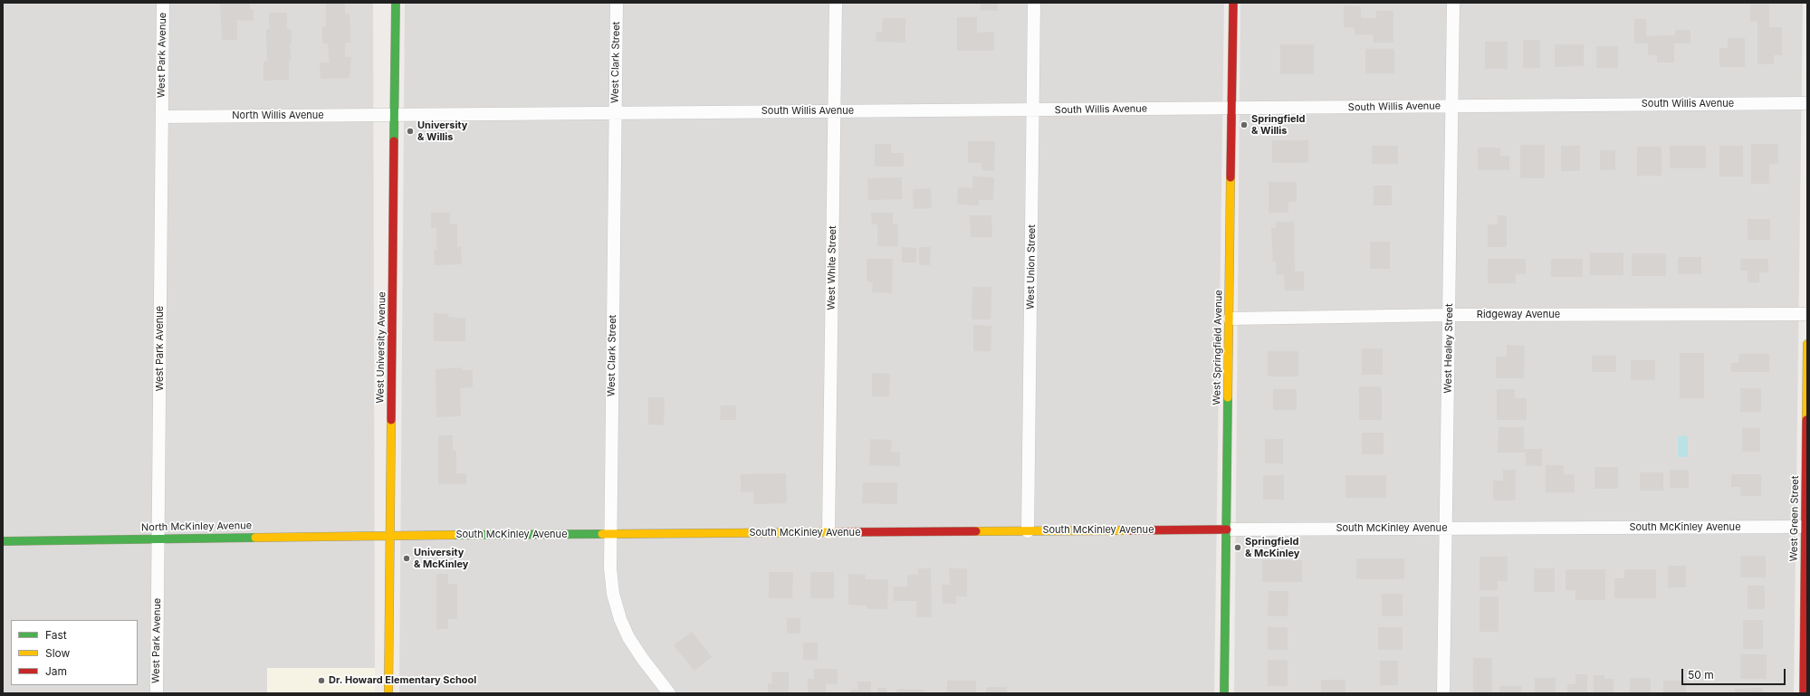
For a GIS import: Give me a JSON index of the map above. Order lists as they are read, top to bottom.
{
  "streets": {
    "street": [
      "West Park Avenue",
      "West Clark Street",
      "South Willis Avenue",
      "North Willis Avenue",
      "West Union Street",
      "West White Street",
      "Ridgeway Avenue",
      "West University Avenue",
      "West Springfield Avenue",
      "West Healey Street",
      "West Green Street",
      "North McKinley Avenue",
      "South McKinley Avenue"
    ]
  },
  "crossings": [
    ["West Park Avenue", "North Willis Avenue"],
    ["West Park Avenue", "North McKinley Avenue"],
    ["West Clark Street", "South Willis Avenue"],
    ["West Clark Street", "South McKinley Avenue"],
    ["South Willis Avenue", "North Willis Avenue"],
    ["South Willis Avenue", "West Union Street"],
    ["South Willis Avenue", "West White Street"],
    ["South Willis Avenue", "West University Avenue"],
    ["South Willis Avenue", "West Springfield Avenue"],
    ["South Willis Avenue", "West Healey Street"],
    ["North Willis Avenue", "West University Avenue"],
    ["West Union Street", "South McKinley Avenue"],
    ["West White Street", "South McKinley Avenue"],
    ["Ridgeway Avenue", "West Springfield Avenue"],
    ["Ridgeway Avenue", "West Healey Street"],
    ["West University Avenue", "North McKinley Avenue"],
    ["West University Avenue", "South McKinley Avenue"],
    ["West Springfield Avenue", "South McKinley Avenue"],
    ["West Healey Street", "South McKinley Avenue"],
    ["West Green Street", "South McKinley Avenue"],
    ["North McKinley Avenue", "South McKinley Avenue"]
  ],
  "places": [
    "Springfield & Willis",
    "University & Willis",
    "Springfield & McKinley",
    "University & McKinley",
    "Dr. Howard Elementary School"
  ],
  "legend": ["Fast", "Slow", "Jam"],
  "scale_bar": "50 m"
}
